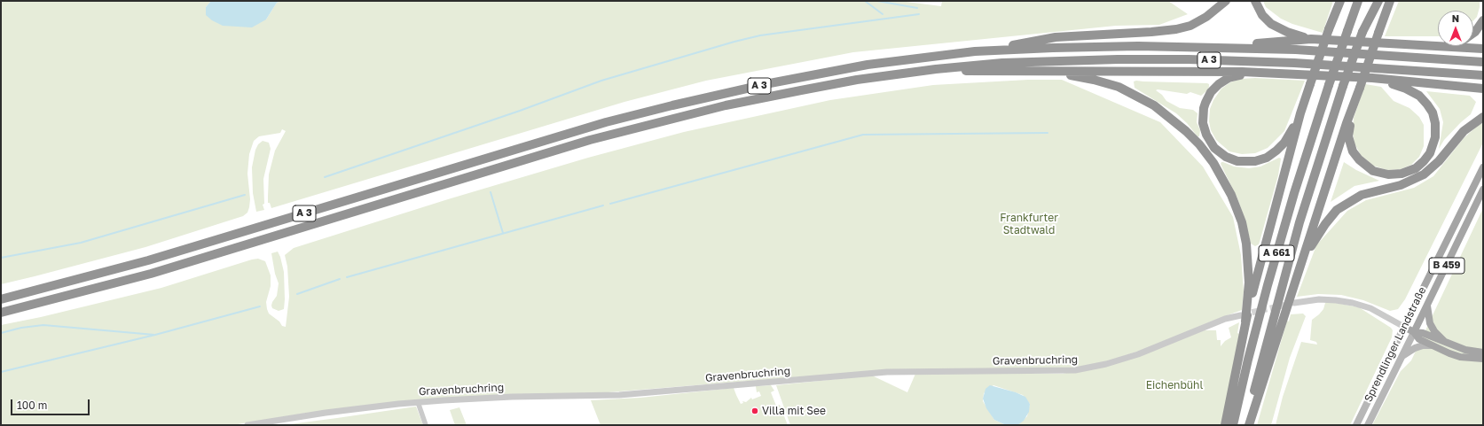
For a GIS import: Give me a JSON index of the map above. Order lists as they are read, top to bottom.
{
  "streets": {
    "highway": ["A 3", "A 661"],
    "main road": ["B 459", "Sprendlinger Landstraße"],
    "street": ["Gravenbruchring"]
  },
  "parks": ["Frankfurter Stadtwald", "Eichenbühl"],
  "places": ["Villa mit See"],
  "scale_bar": "100 m",
  "north": "top"
}
